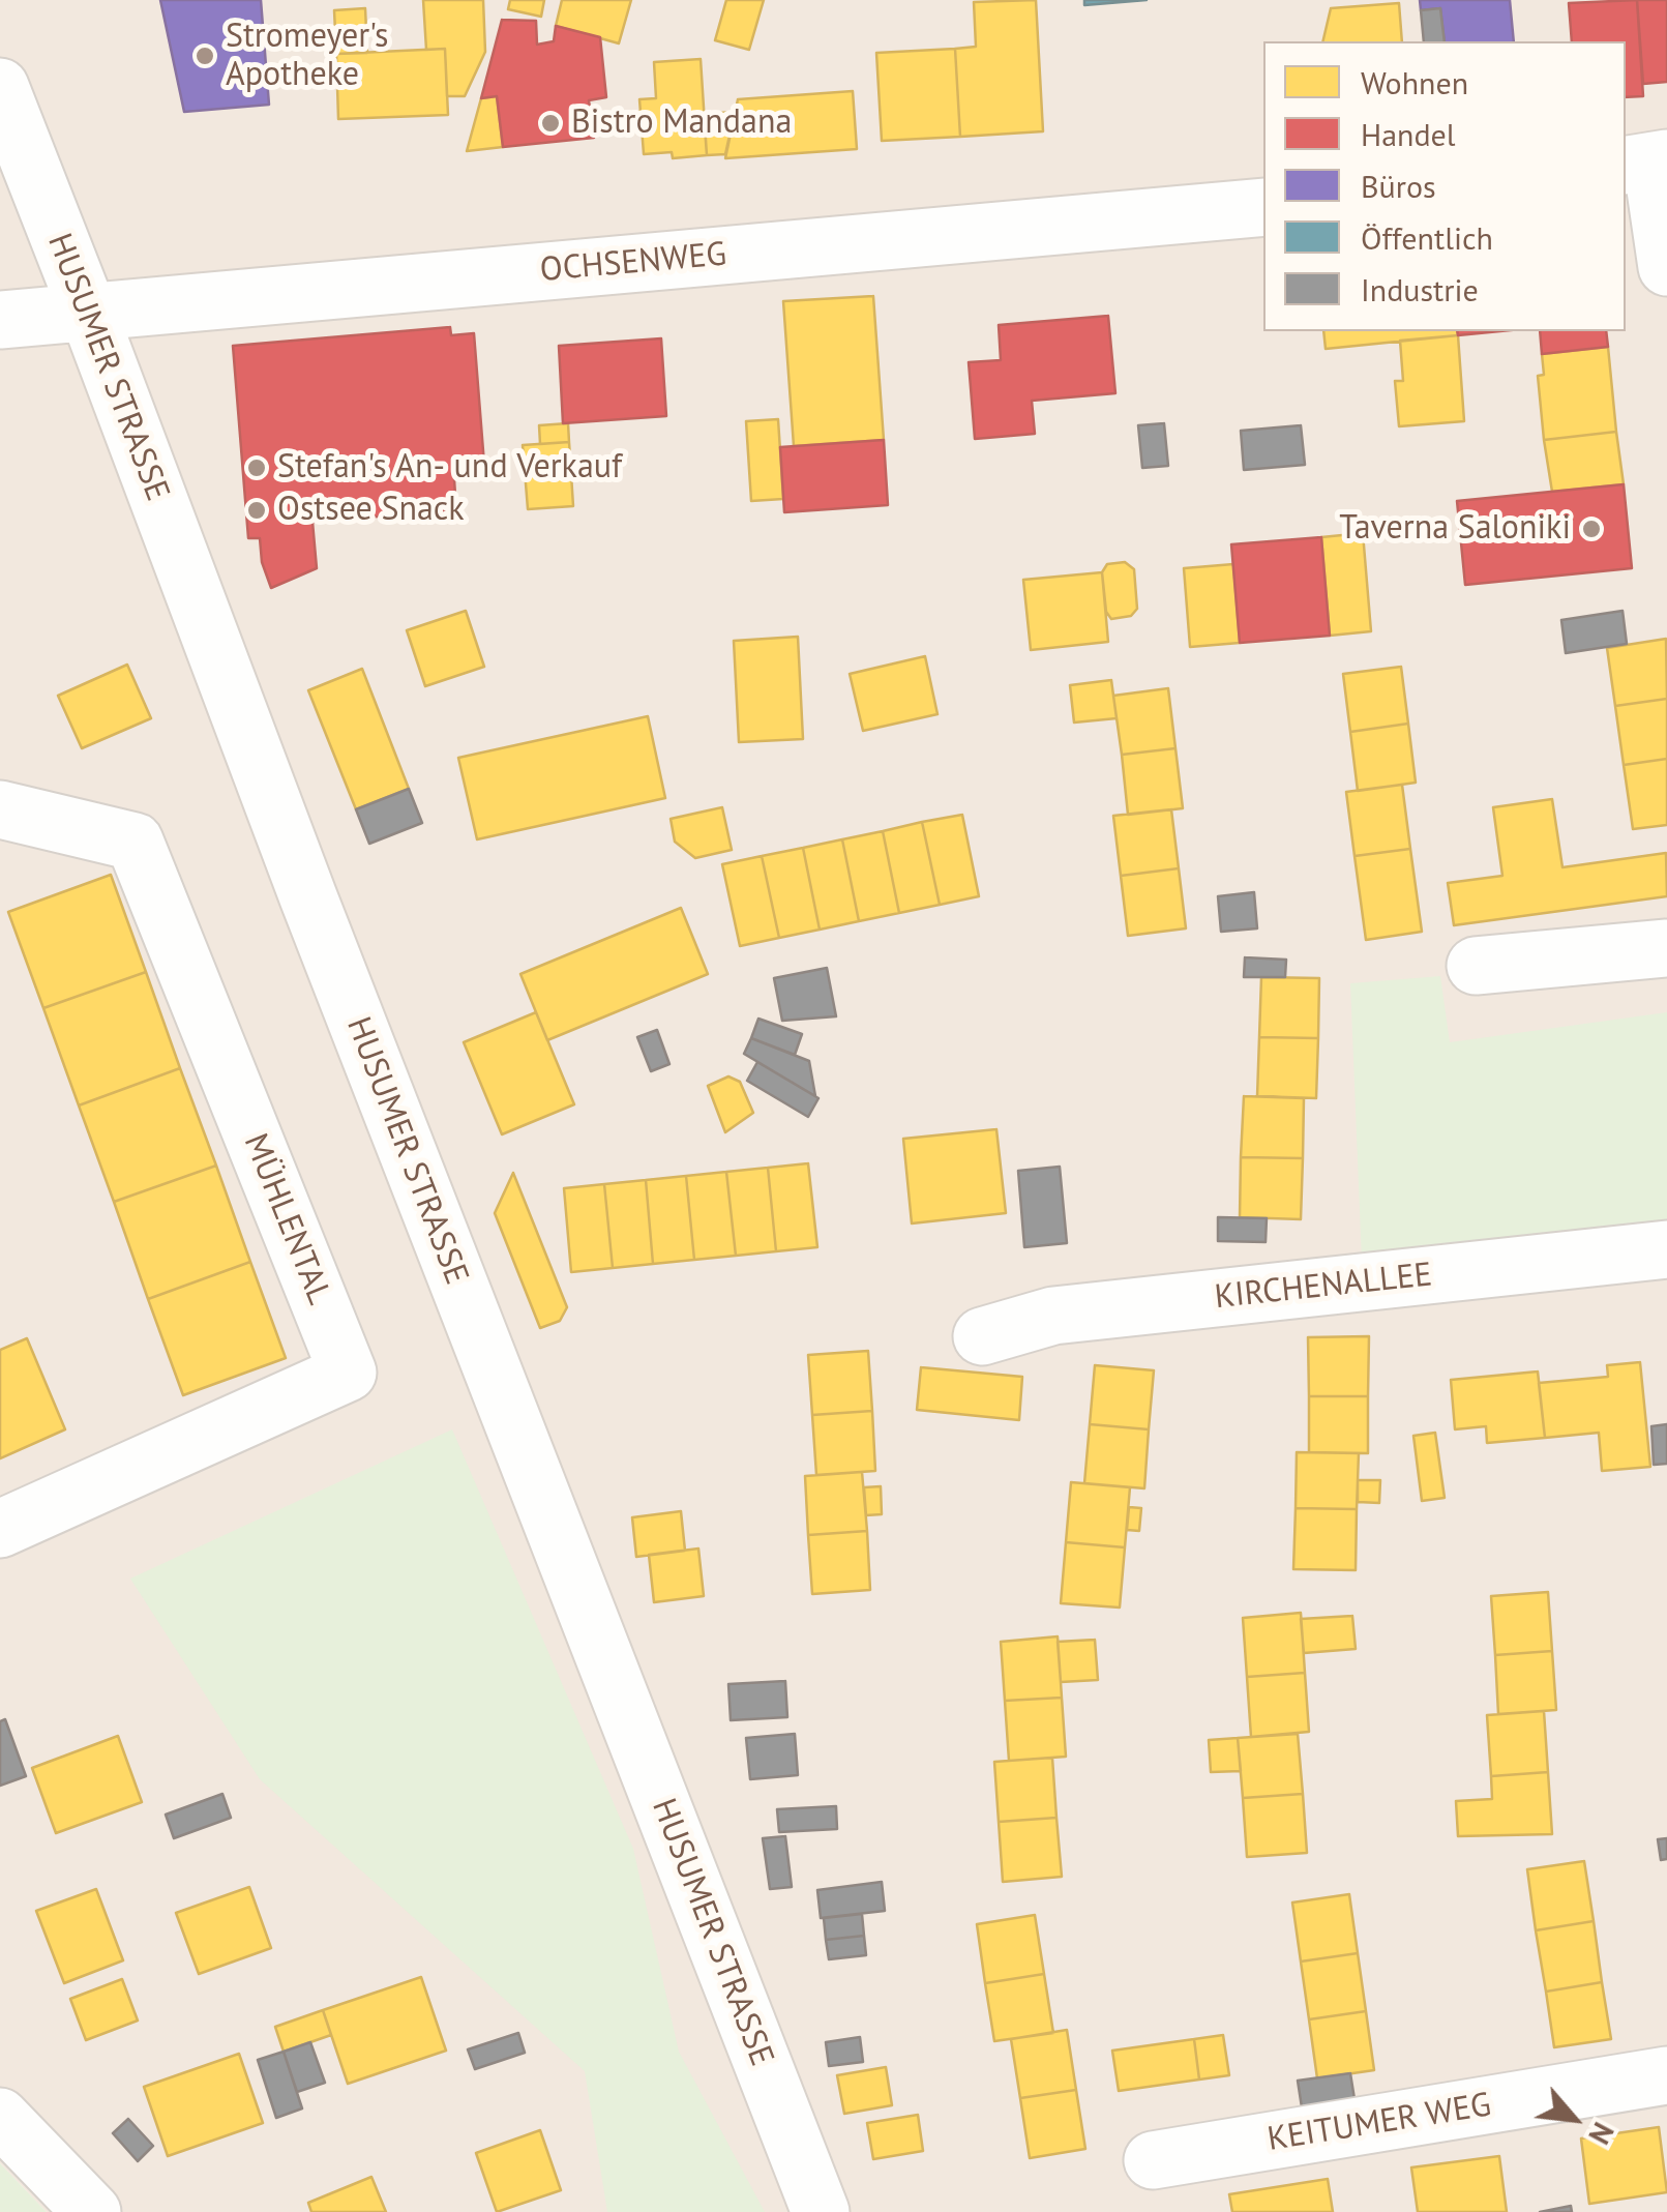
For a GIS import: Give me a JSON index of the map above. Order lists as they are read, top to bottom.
{
  "streets": {
    "main road": [
      "OCHSENWEG",
      "HUSUMER STRASSE",
      "MÜHLENTAL",
      "KIRCHENALLEE",
      "KEITUMER WEG"
    ]
  },
  "crossings": [
    ["OCHSENWEG", "HUSUMER STRASSE"]
  ],
  "places": [
    "Stromeyer's Apotheke",
    "Bistro Mandana",
    "Stefan's An- und Verkauf",
    "Ostsee Snack",
    "Taverna Saloniki"
  ],
  "legend": [
    "Wohnen",
    "Handel",
    "Büros",
    "Öffentlich",
    "Industrie"
  ],
  "north": "bottom right"
}
